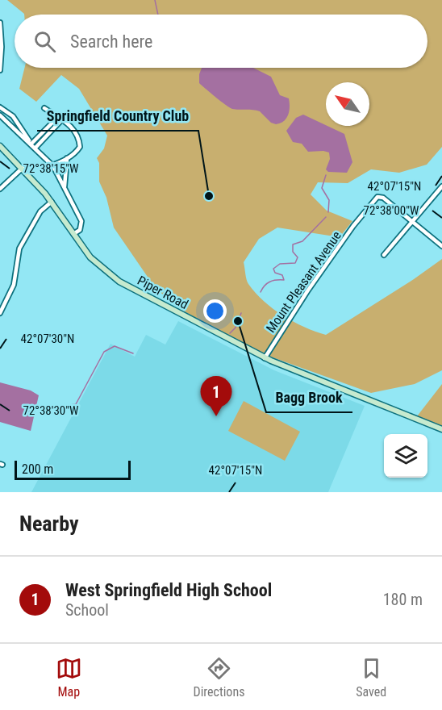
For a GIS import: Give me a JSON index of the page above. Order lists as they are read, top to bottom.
{
  "streets": {
    "main road": ["Piper Road"],
    "street": ["Mount Pleasant Avenue"]
  },
  "crossings": [
    ["Mount Pleasant Avenue", "Piper Road"]
  ],
  "places": ["Springfield Country Club", "Bagg Brook"],
  "scale_bar": "200 m",
  "north": "top left",
  "page": {
    "search": "Search here",
    "pins": "1",
    "scale": "200 m",
    "heading": "Nearby",
    "list": [
      {
        "mark": "1",
        "name": "West Springfield High School",
        "note": "School",
        "value": "180 m"
      }
    ],
    "nav": ["Map", "Directions", "Saved"]
  },
  "coordinates": [
    "72°38'15\"W",
    "42°07'15\"N",
    "72°38'00\"W",
    "42°07'30\"N",
    "72°38'30\"W"
  ]
}
